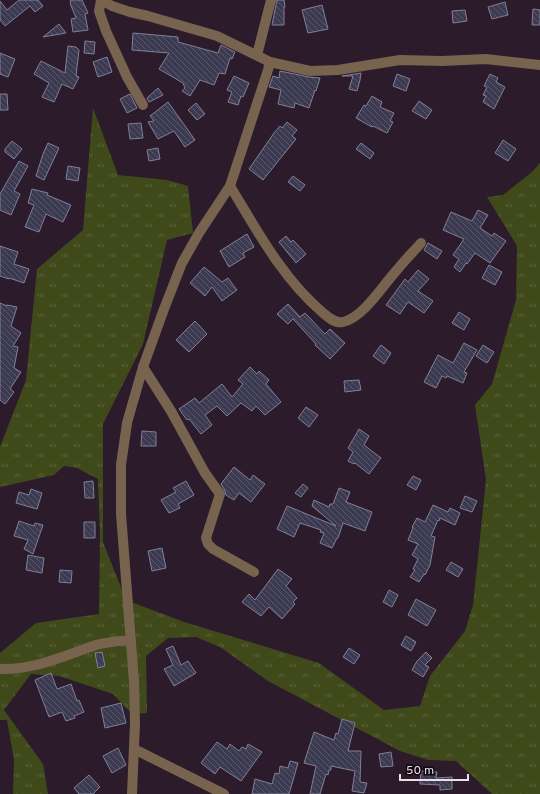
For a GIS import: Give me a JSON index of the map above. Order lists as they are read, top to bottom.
{
  "scale_bar": "50 m"
}
